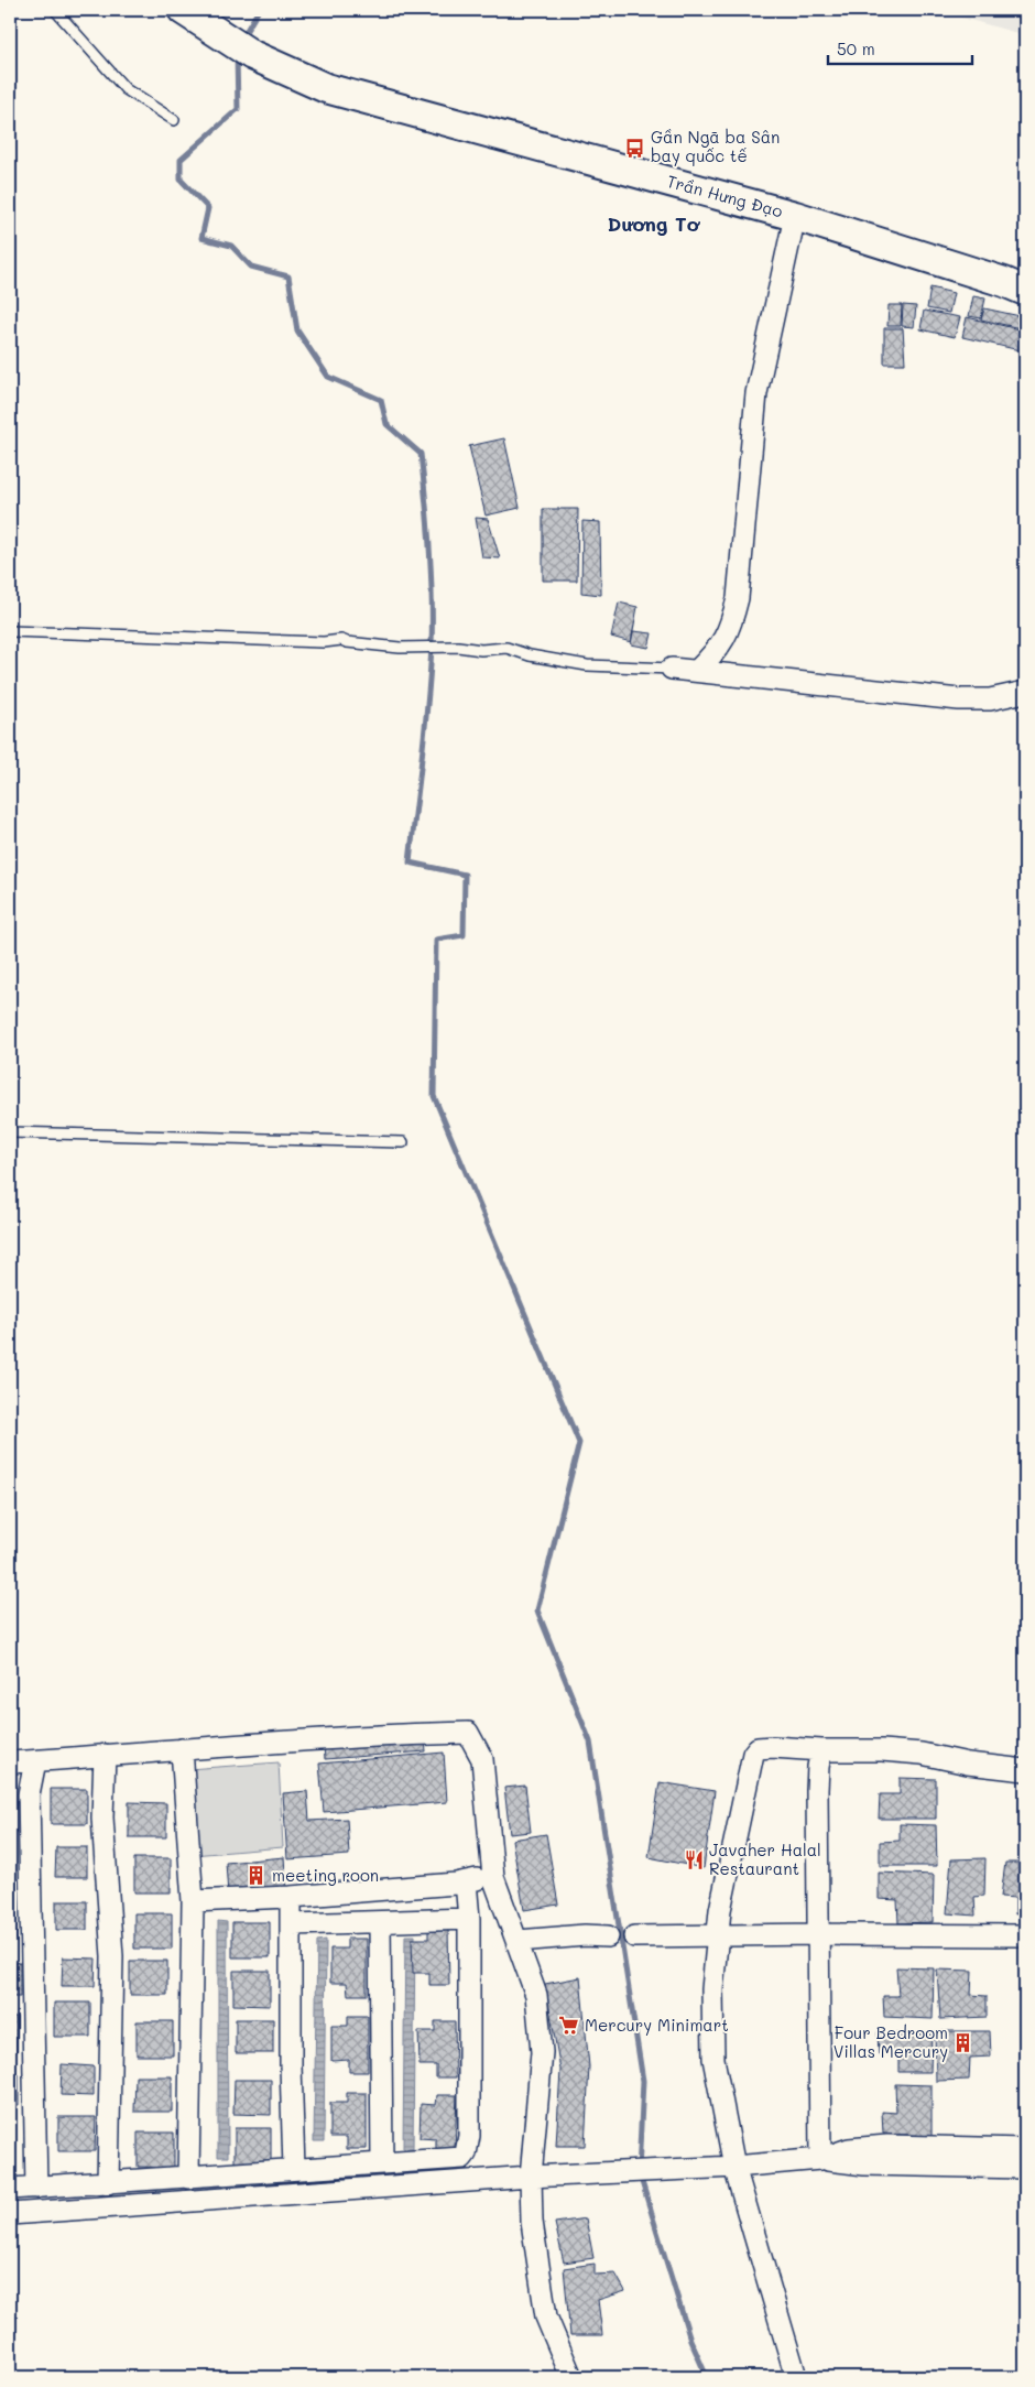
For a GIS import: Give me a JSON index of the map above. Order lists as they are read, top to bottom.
{
  "streets": {
    "main road": ["Trần Hưng Đạo"]
  },
  "districts": ["Dương Tơ"],
  "places": {
    "bus stop": ["Gần Ngã ba Sân bay quốc tế"],
    "restaurant": ["Javaher Halal Restaurant"],
    "building": ["meeting roon", "Four Bedroom Villas Mercury"],
    "supermarket": ["Mercury Minimart"]
  },
  "scale_bar": "50 m"
}
